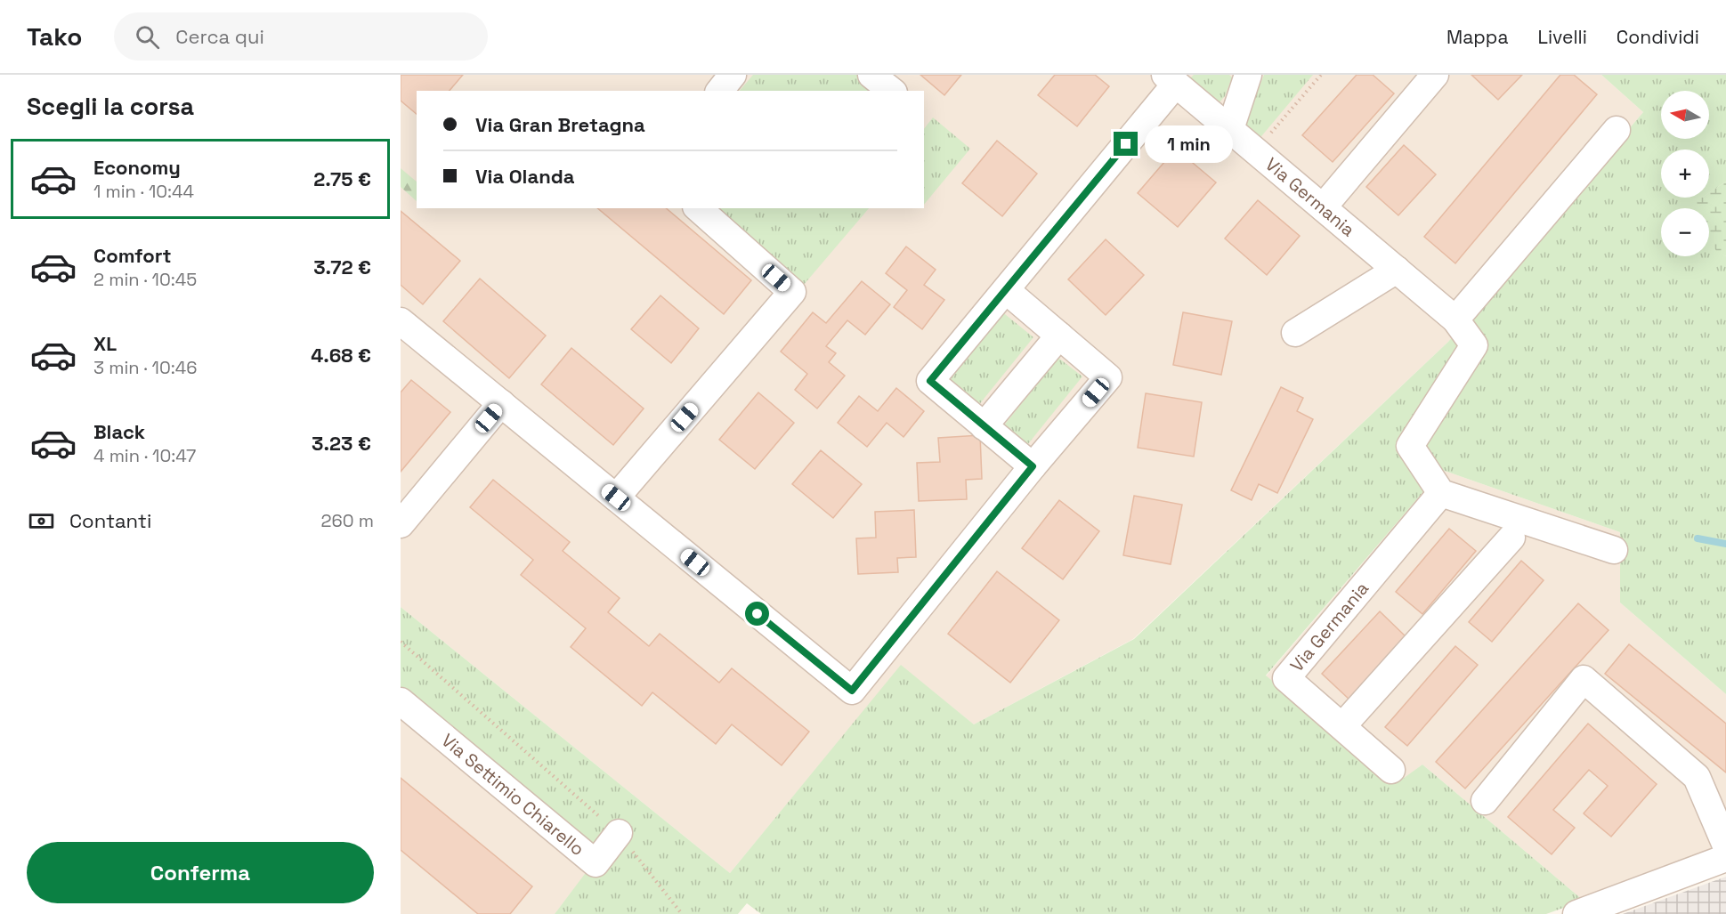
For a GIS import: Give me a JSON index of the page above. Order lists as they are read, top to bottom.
{
  "streets": {
    "street": ["Via Germania", "Via Settimio Chiarello"]
  },
  "north": "left",
  "page": {
    "header": "Tako",
    "search": "Cerca qui",
    "nav": ["Mappa", "Livelli", "Condividi"],
    "heading": "Scegli la corsa",
    "map_buttons": ["+", "−"],
    "banner": ["Via Gran Bretagna", "Via Olanda"],
    "bubble": "1 min",
    "list": [
      {
        "name": "Economy",
        "note": "1 min · 10:44",
        "value": "2.75 €"
      },
      {
        "name": "Comfort",
        "note": "2 min · 10:45",
        "value": "3.72 €"
      },
      {
        "name": "XL",
        "note": "3 min · 10:46",
        "value": "4.68 €"
      },
      {
        "name": "Black",
        "note": "4 min · 10:47",
        "value": "3.23 €"
      }
    ],
    "pay": ["Contanti", "260 m"],
    "buttons": "Conferma"
  }
}
